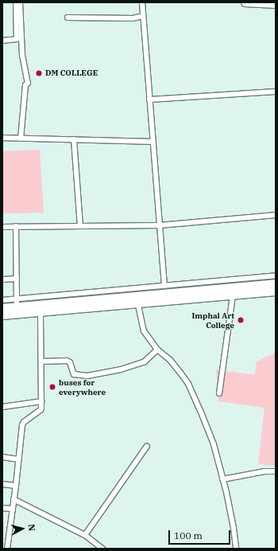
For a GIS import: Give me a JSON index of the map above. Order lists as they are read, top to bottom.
{
  "places": ["DM COLLEGE", "Imphal Art College", "buses for everywhere"],
  "scale_bar": "100 m",
  "north": "right"
}
